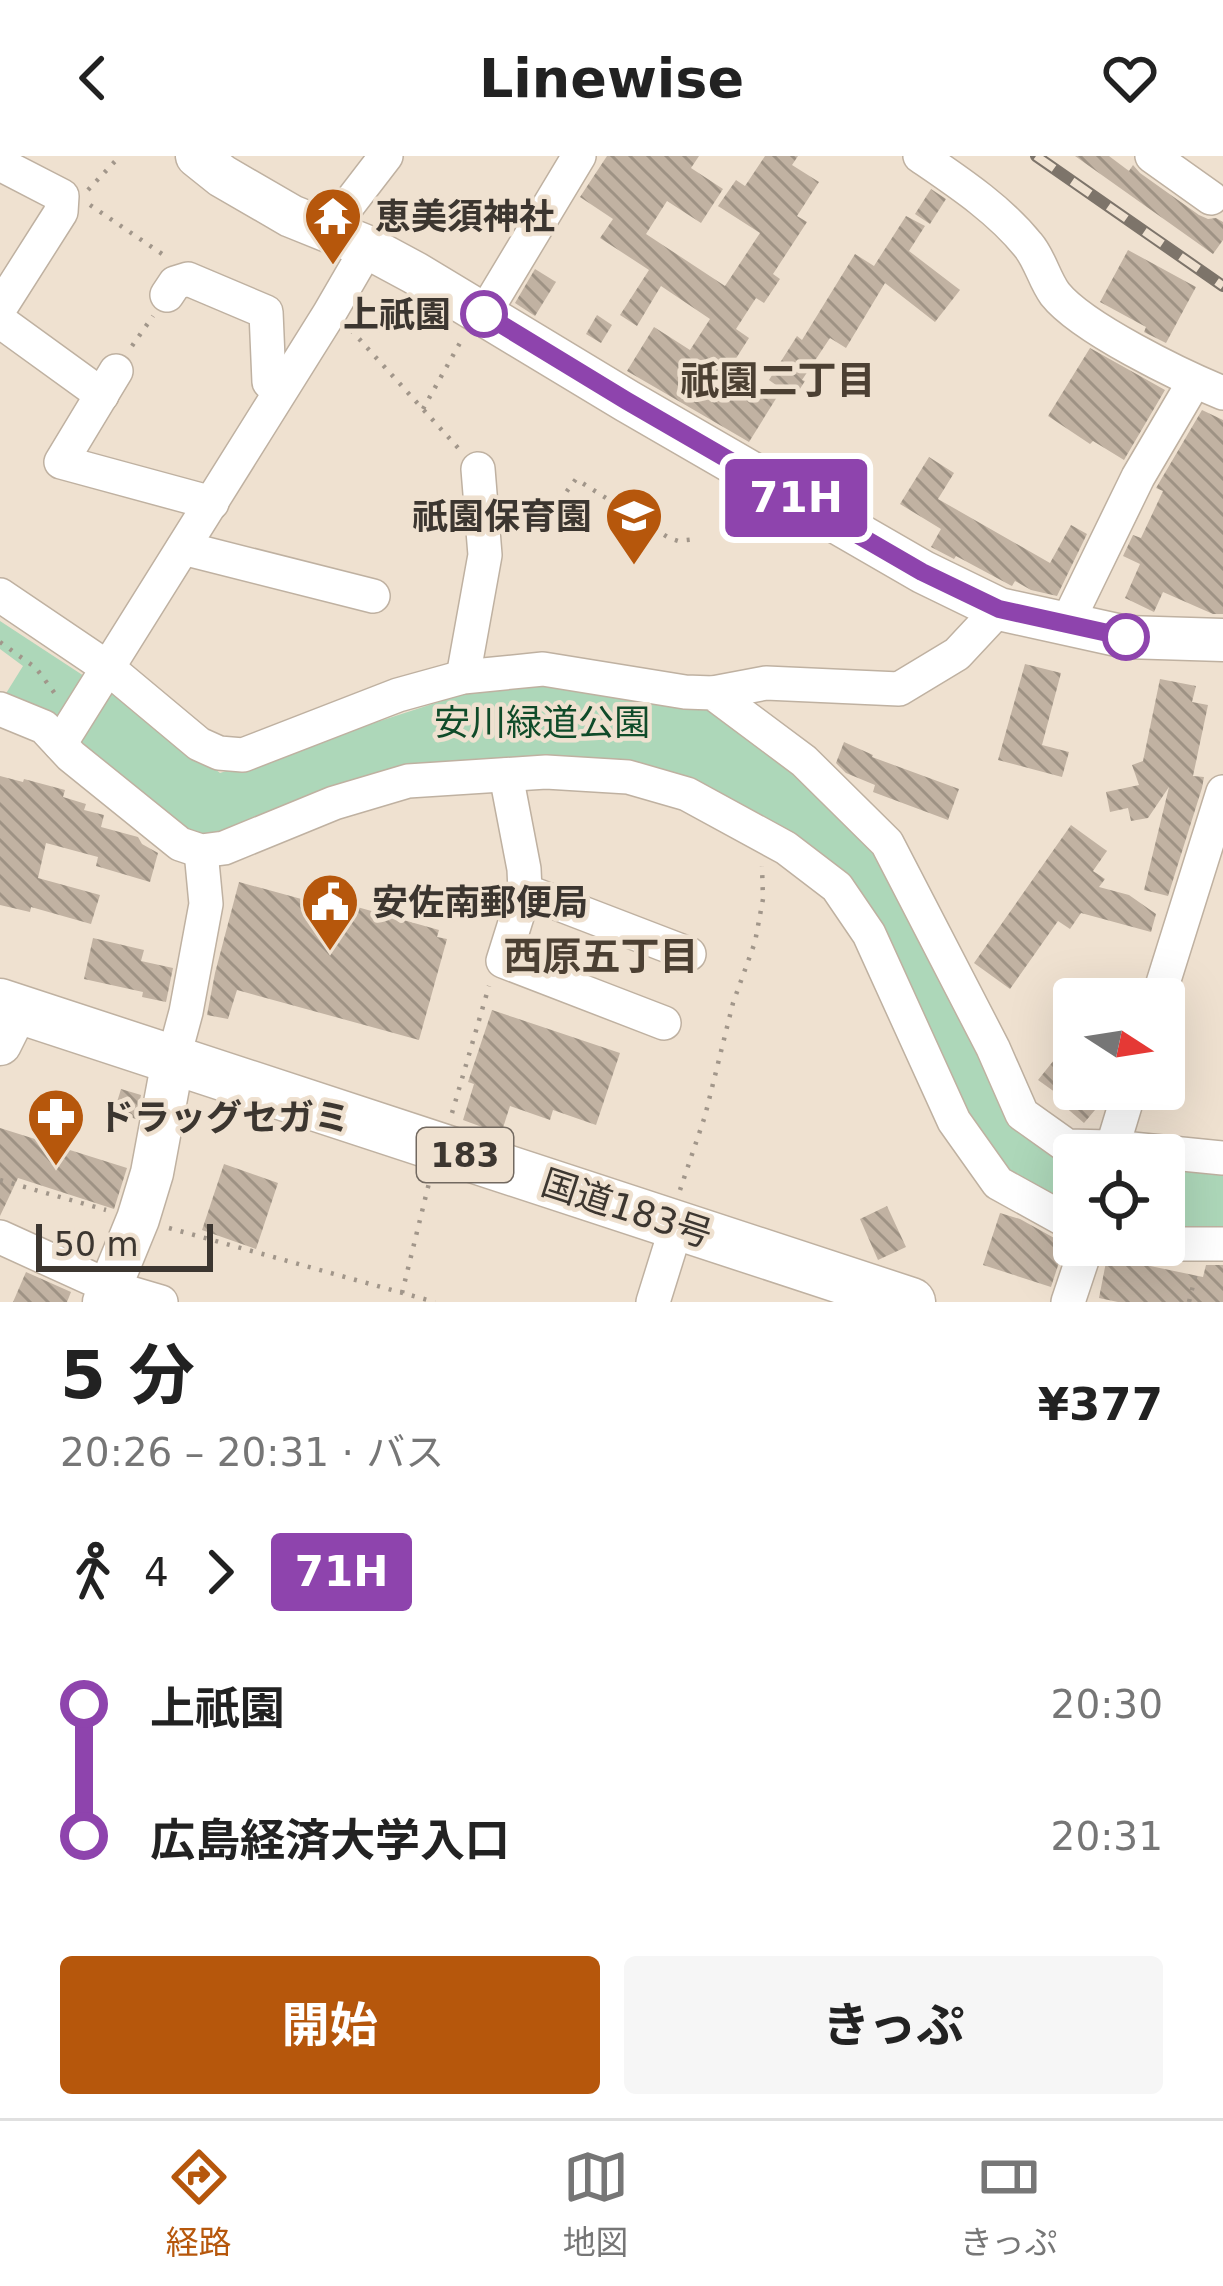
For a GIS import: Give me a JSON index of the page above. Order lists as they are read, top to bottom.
{
  "streets": {
    "highway": ["183", "国道183号"]
  },
  "districts": ["祇園二丁目", "西原五丁目"],
  "parks": ["安川緑道公園"],
  "places": {
    "temple": ["恵美須神社"],
    "other": ["上祇園"],
    "school or university": ["祇園保育園"],
    "public building": ["安佐南郵便局"],
    "pharmacy": ["ドラッグセガミ"]
  },
  "lines": ["bus line 71H"],
  "scale_bar": "50 m",
  "north": "right",
  "page": {
    "header": "Linewise",
    "on_map": "71H",
    "scale": "50 m",
    "heading": ["5 分", "20:26 – 20:31 · バス", "¥377"],
    "legs": ["4", "71H"],
    "list": [
      {
        "name": "上祇園",
        "value": "20:30"
      },
      {
        "name": "広島経済大学入口",
        "value": "20:31"
      }
    ],
    "buttons": ["開始", "きっぷ"],
    "tabs": ["経路", "地図", "きっぷ"]
  }
}
